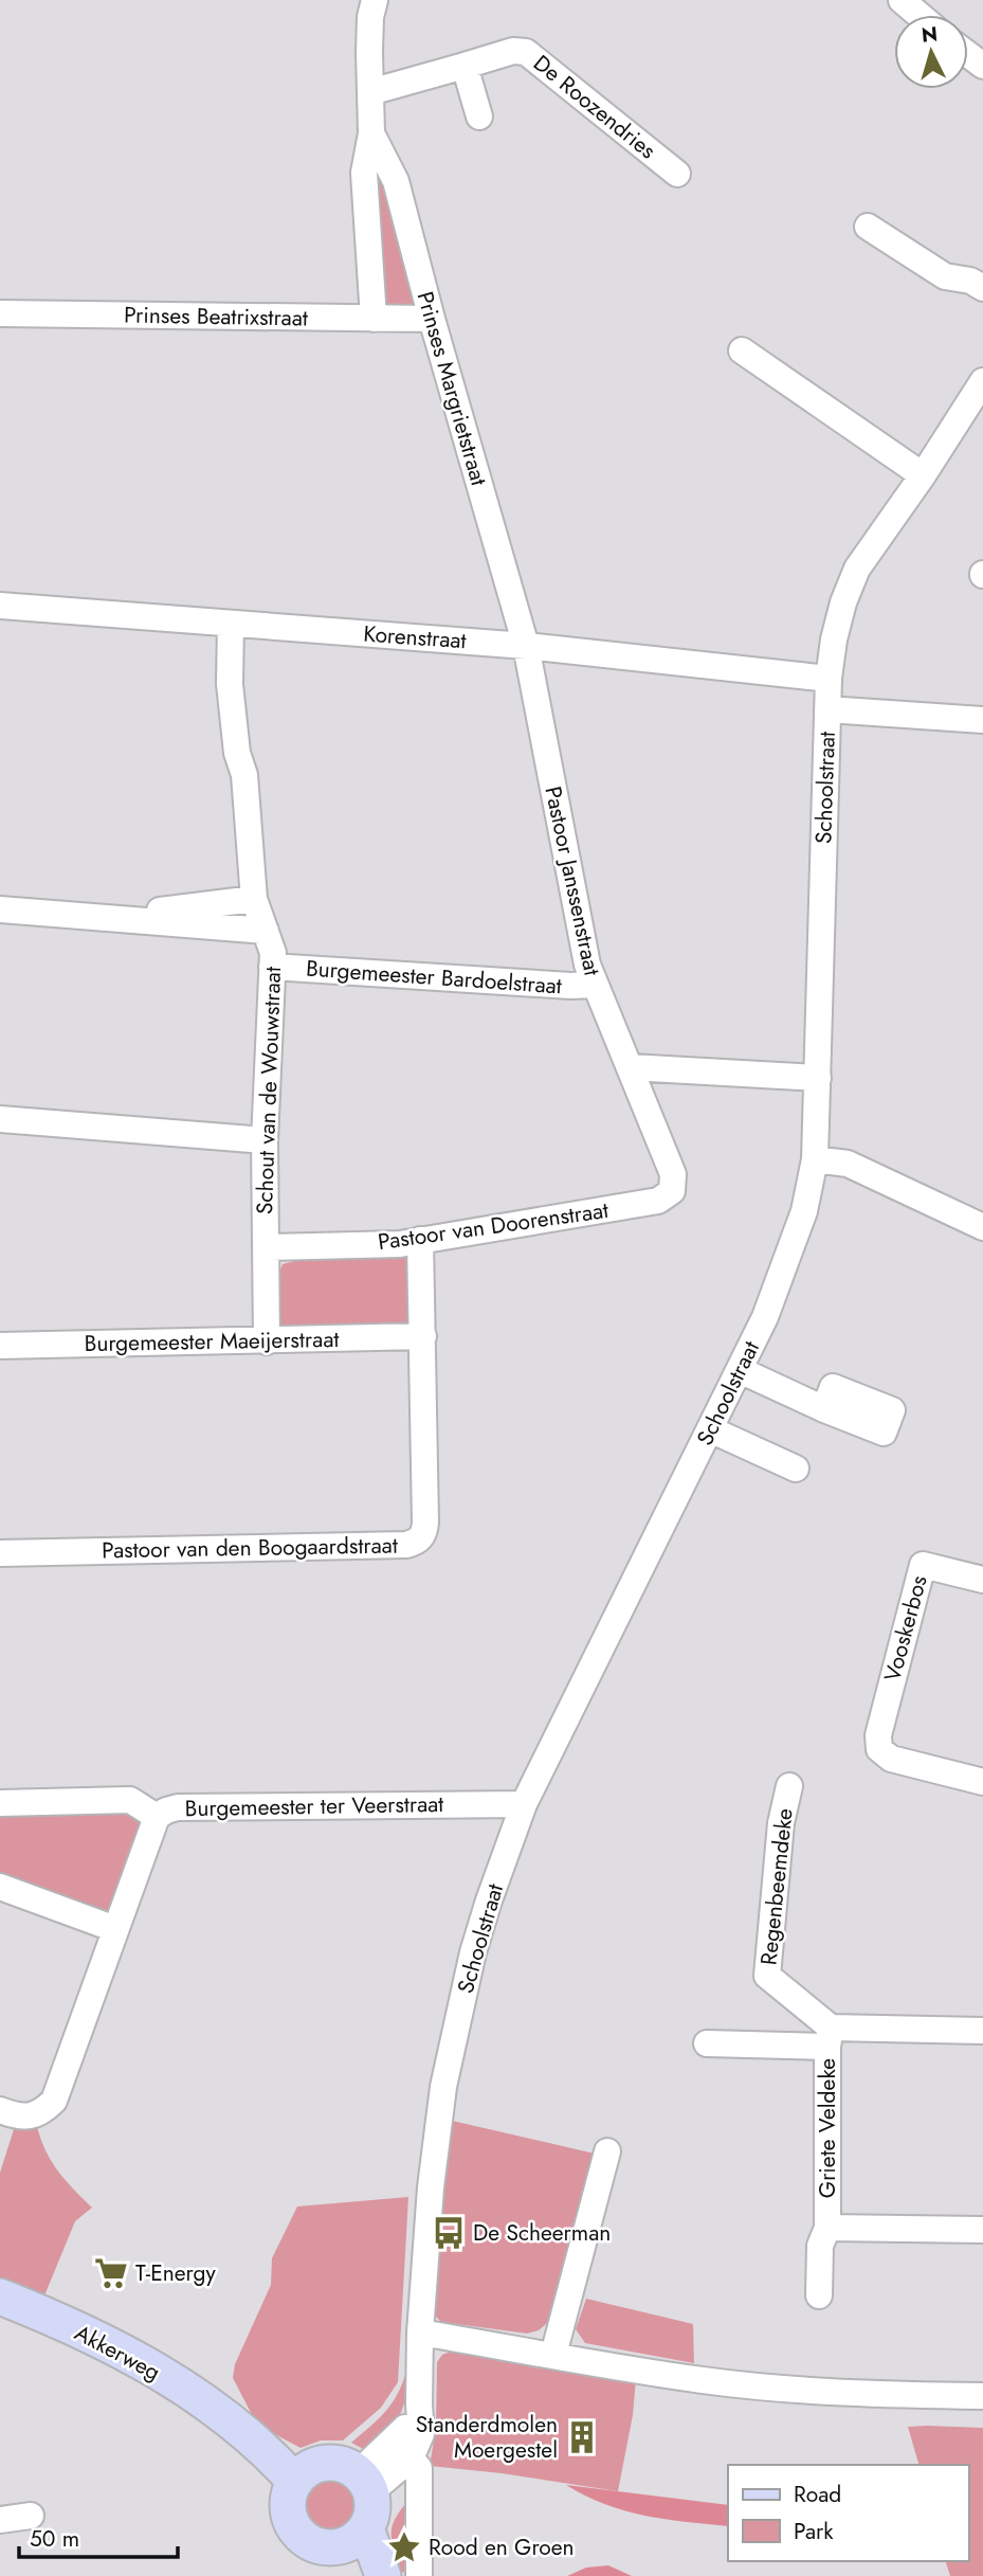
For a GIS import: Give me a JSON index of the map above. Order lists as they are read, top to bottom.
{
  "streets": {
    "main road": ["Akkerweg"],
    "street": [
      "De Roozendries",
      "Prinses Beatrixstraat",
      "Prinses Margrietstraat",
      "Korenstraat",
      "Schoolstraat",
      "Pastoor Janssenstraat",
      "Burgemeester Bardoelstraat",
      "Schout van de Wouwstraat",
      "Pastoor van Doorenstraat",
      "Burgemeester Maeijerstraat",
      "Pastoor van den Boogaardstraat",
      "Vooskerbos",
      "Burgemeester ter Veerstraat",
      "Regenbeemdeke",
      "Griete Veldeke"
    ]
  },
  "crossings": [
    ["De Roozendries", "Prinses Margrietstraat"],
    ["Prinses Beatrixstraat", "Prinses Margrietstraat"],
    ["Prinses Margrietstraat", "Korenstraat"],
    ["Prinses Margrietstraat", "Pastoor Janssenstraat"],
    ["Korenstraat", "Schoolstraat"],
    ["Korenstraat", "Pastoor Janssenstraat"],
    ["Korenstraat", "Schout van de Wouwstraat"],
    ["Schoolstraat", "Burgemeester ter Veerstraat"],
    ["Schoolstraat", "Akkerweg"],
    ["Pastoor Janssenstraat", "Burgemeester Bardoelstraat"],
    ["Pastoor Janssenstraat", "Pastoor van Doorenstraat"],
    ["Burgemeester Bardoelstraat", "Schout van de Wouwstraat"],
    ["Schout van de Wouwstraat", "Pastoor van Doorenstraat"],
    ["Schout van de Wouwstraat", "Burgemeester Maeijerstraat"],
    ["Pastoor van Doorenstraat", "Pastoor van den Boogaardstraat"],
    ["Burgemeester Maeijerstraat", "Pastoor van den Boogaardstraat"],
    ["Regenbeemdeke", "Griete Veldeke"]
  ],
  "places": {
    "bus stop": ["De Scheerman"],
    "supermarket": ["T-Energy"],
    "building": ["Standerdmolen Moergestel"],
    "place": ["Rood en Groen"]
  },
  "legend": ["Road", "Park"],
  "scale_bar": "50 m",
  "north": "top"
}
